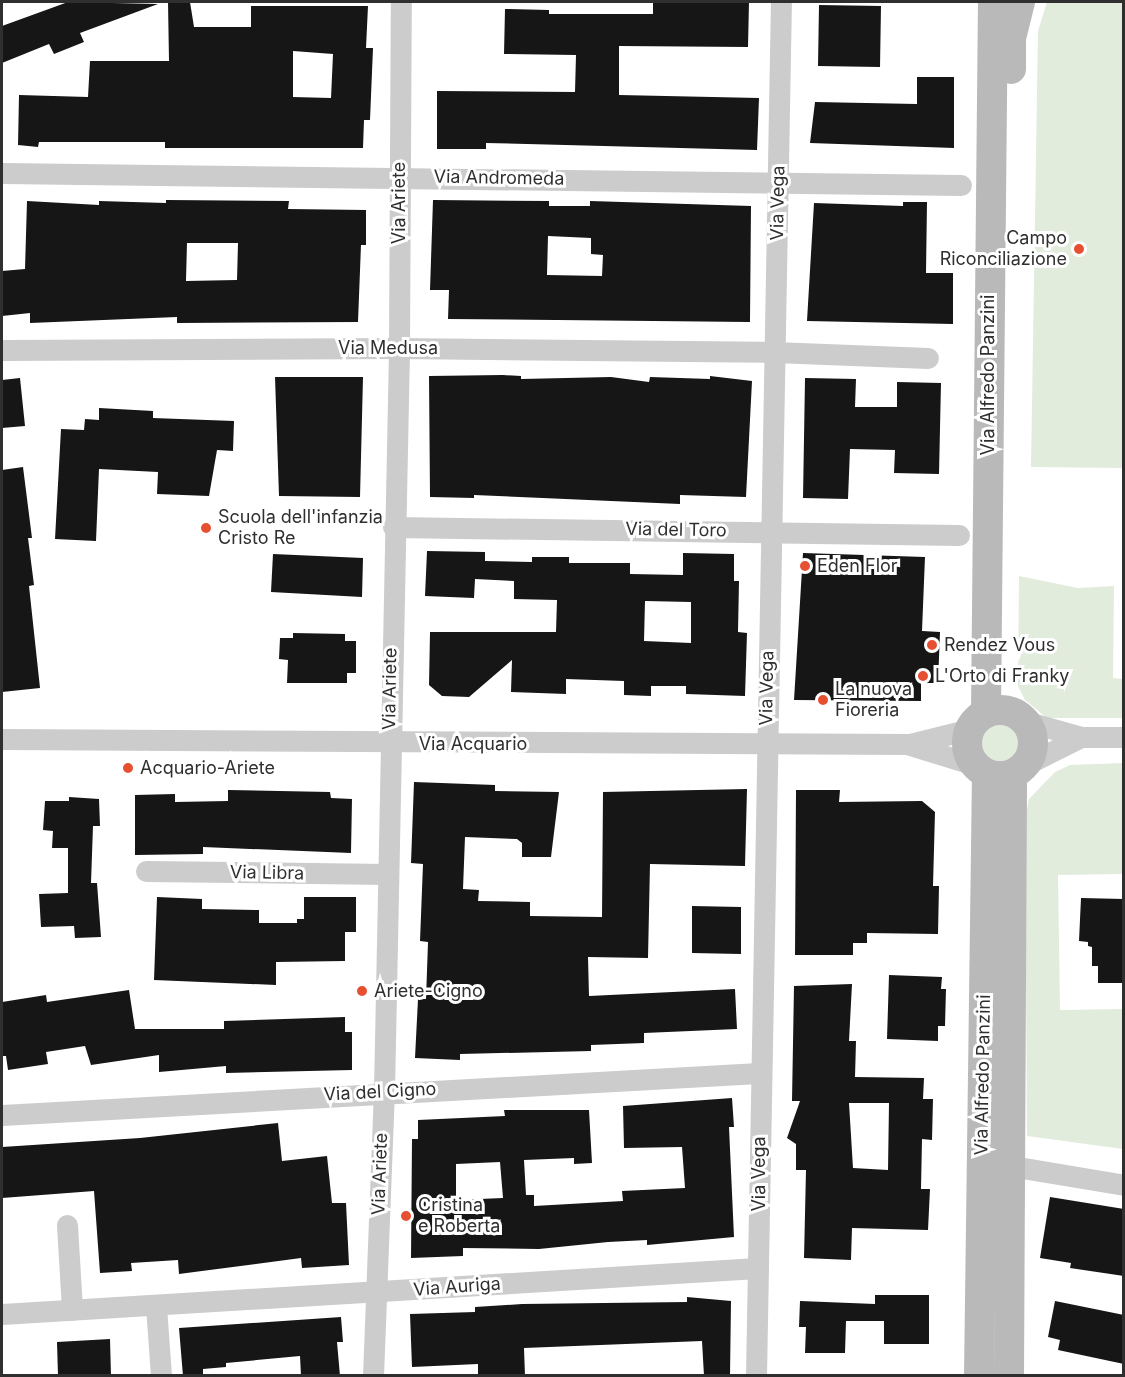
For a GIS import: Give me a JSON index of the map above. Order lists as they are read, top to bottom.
{
  "streets": {
    "main road": ["Via Alfredo Panzini"],
    "street": [
      "Via Andromeda",
      "Via Ariete",
      "Via Vega",
      "Via Medusa",
      "Via del Toro",
      "Via Acquario",
      "Via Libra",
      "Via del Cigno",
      "Via Auriga"
    ]
  },
  "crossings": [
    ["Via Andromeda", "Via Ariete"],
    ["Via Andromeda", "Via Vega"],
    ["Via Ariete", "Via Medusa"],
    ["Via Ariete", "Via del Toro"],
    ["Via Ariete", "Via Acquario"],
    ["Via Ariete", "Via Libra"],
    ["Via Ariete", "Via del Cigno"],
    ["Via Ariete", "Via Auriga"],
    ["Via Vega", "Via Medusa"],
    ["Via Vega", "Via del Toro"],
    ["Via Vega", "Via Acquario"],
    ["Via Vega", "Via del Cigno"],
    ["Via Vega", "Via Auriga"],
    ["Via Alfredo Panzini", "Via Acquario"]
  ],
  "places": [
    "Campo Riconciliazione",
    "Scuola dell'infanzia Cristo Re",
    "Eden Flor",
    "Rendez Vous",
    "L'Orto di Franky",
    "La nuova Fioreria",
    "Acquario-Ariete",
    "Ariete-Cigno",
    "Cristina e Roberta"
  ]
}
